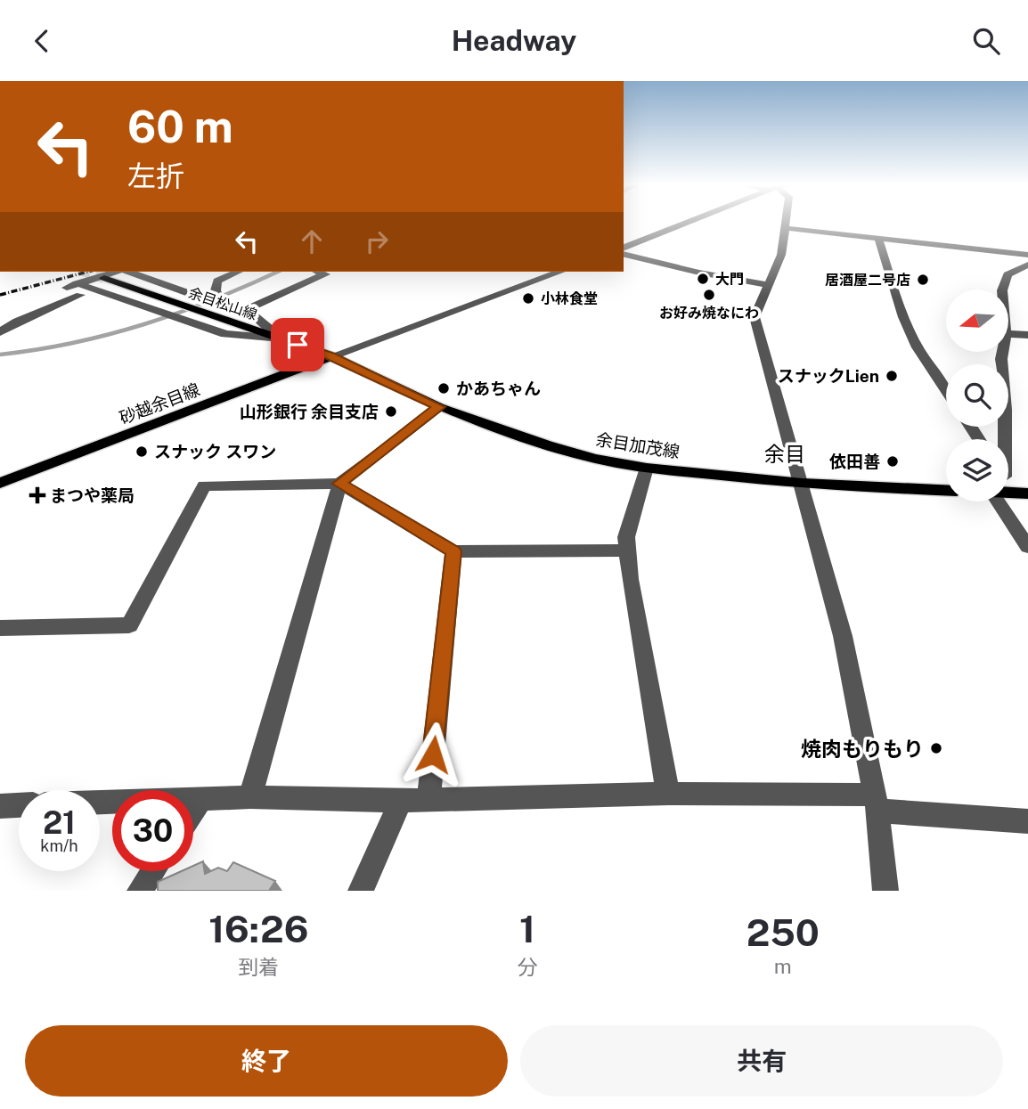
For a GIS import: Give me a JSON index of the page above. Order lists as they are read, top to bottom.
{
  "streets": {
    "main road": ["余目松山線", "砂越余目線", "余目加茂線"]
  },
  "crossings": [
    ["余目松山線", "砂越余目線"],
    ["余目松山線", "余目加茂線"],
    ["砂越余目線", "余目加茂線"]
  ],
  "districts": ["余目"],
  "places": {
    "other": [
      "大門",
      "居酒屋二号店",
      "お好み焼なにわ",
      "小林食堂",
      "スナックLien",
      "かあちゃん",
      "山形銀行 余目支店",
      "スナック スワン",
      "依田善",
      "焼肉もりもり"
    ],
    "health": ["まつや薬局"]
  },
  "north": "left",
  "page": {
    "header": "Headway",
    "turn": ["60 m", "左折"],
    "speed": "21 km/h",
    "limit": "30",
    "eta": [
      "16:26",
      "到着",
      "1",
      "分",
      "250",
      "m"
    ],
    "buttons": ["終了", "共有"]
  }
}
